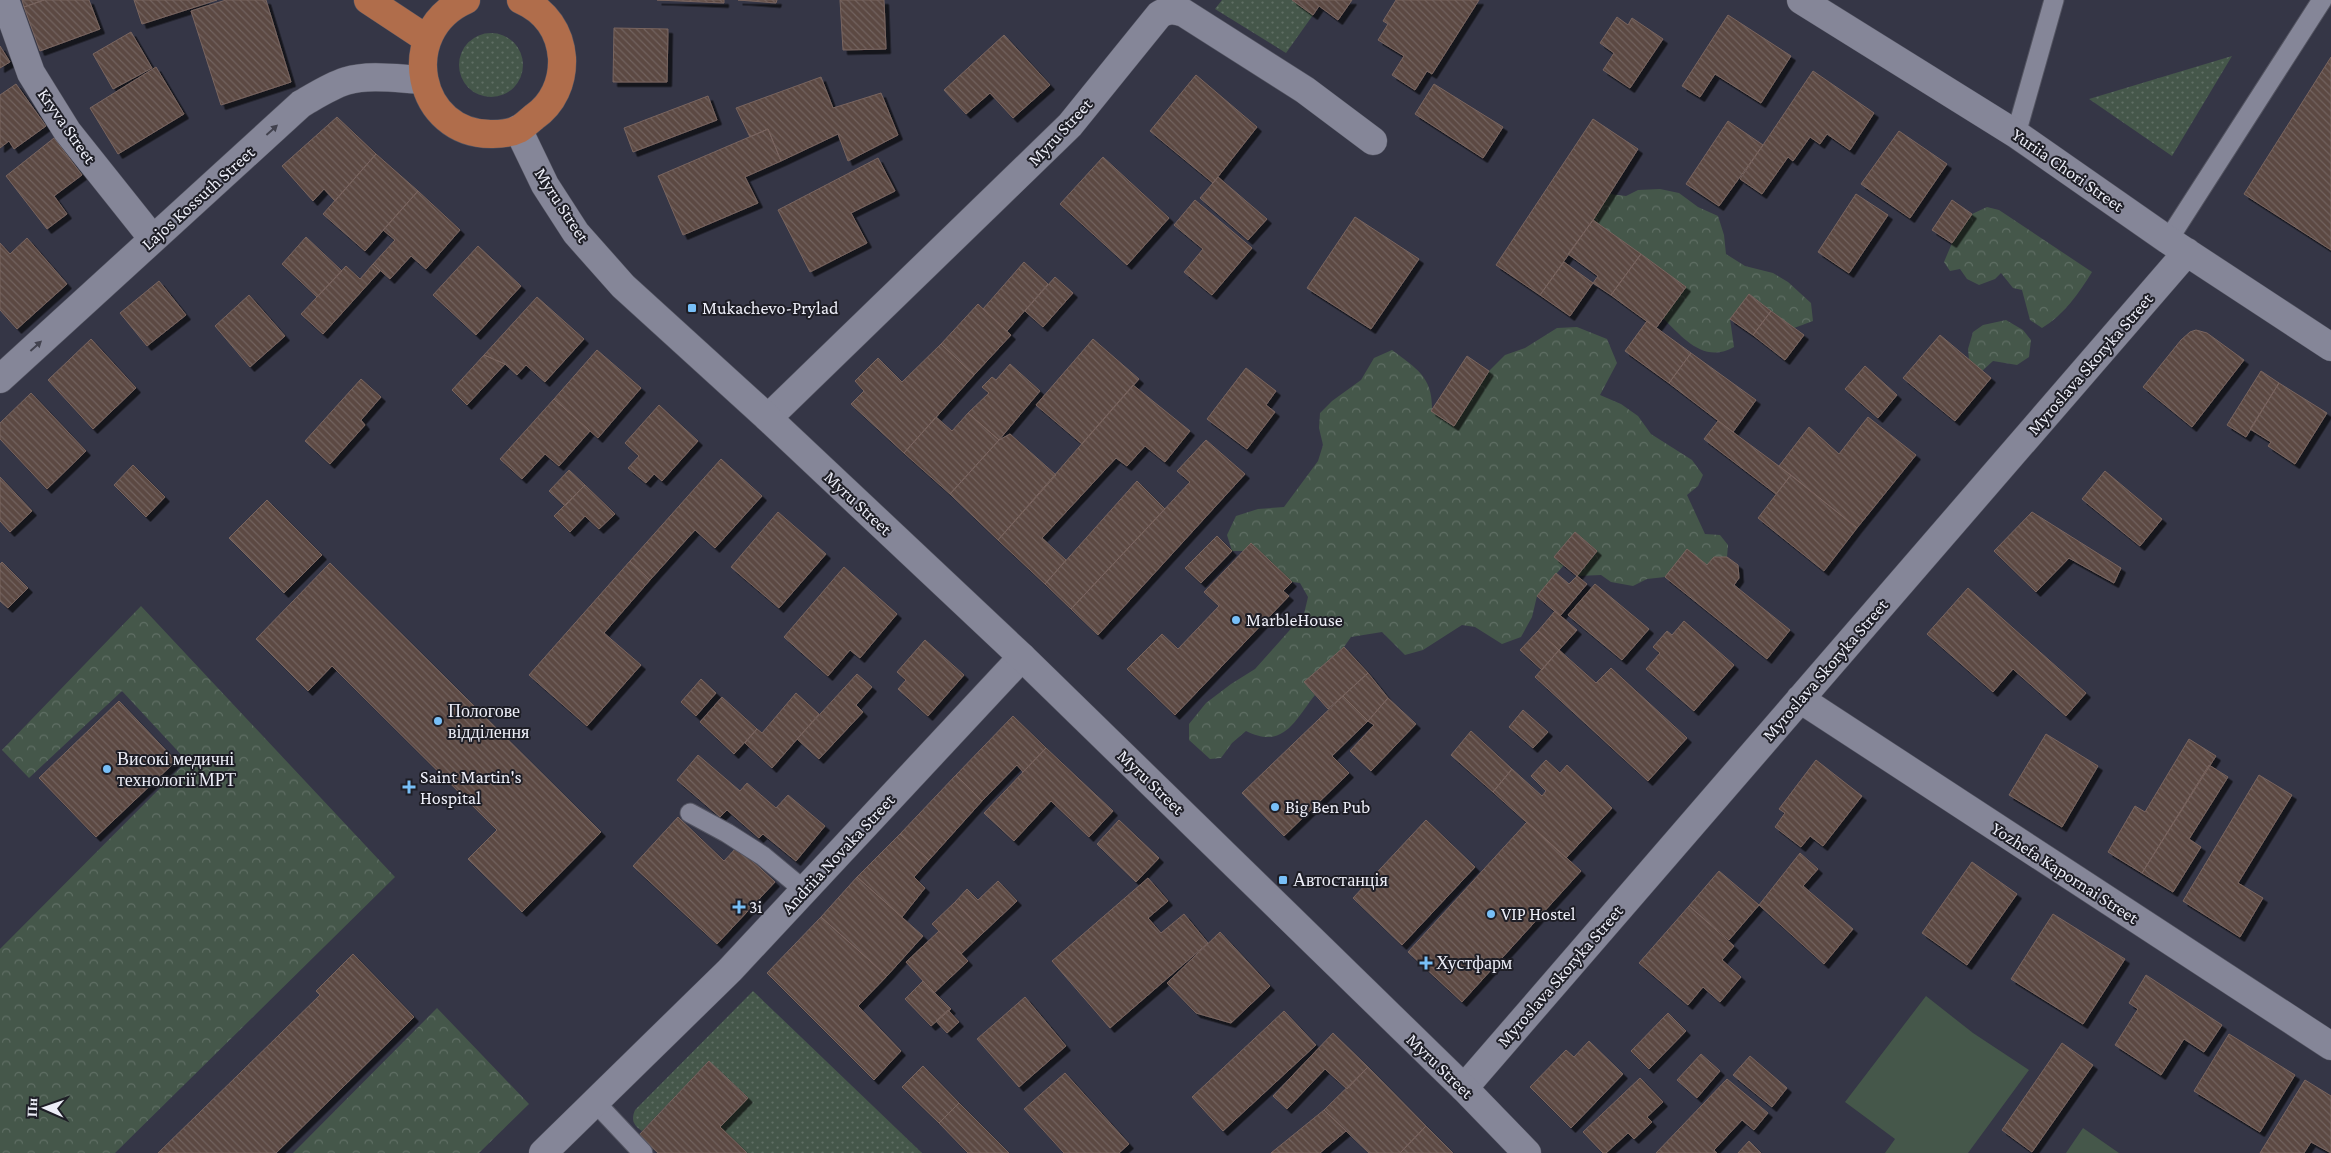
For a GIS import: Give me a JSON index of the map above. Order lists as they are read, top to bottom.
{
  "streets": {
    "street": [
      "Kryva Street",
      "Myru Street",
      "Yuriia Chori Street",
      "Lajos Kossuth Street",
      "Myroslava Skoryka Street",
      "Andriia Novaka Street",
      "Yozhefa Kapornai Street"
    ]
  },
  "crossings": [
    ["Kryva Street", "Lajos Kossuth Street"],
    ["Myru Street", "Myroslava Skoryka Street"],
    ["Myru Street", "Andriia Novaka Street"],
    ["Yuriia Chori Street", "Myroslava Skoryka Street"],
    ["Myroslava Skoryka Street", "Yozhefa Kapornai Street"]
  ],
  "one_way": ["Lajos Kossuth Street"],
  "places": {
    "transit": ["Mukachevo-Prylad", "Автостанція"],
    "other": [
      "MarbleHouse",
      "Пологове відділення",
      "Високі медичні технології МРТ",
      "Big Ben Pub",
      "VIP Hostel"
    ],
    "health": ["Saint Martin's Hospital", "3i", "Хустфарм"]
  },
  "north": "left"
}
